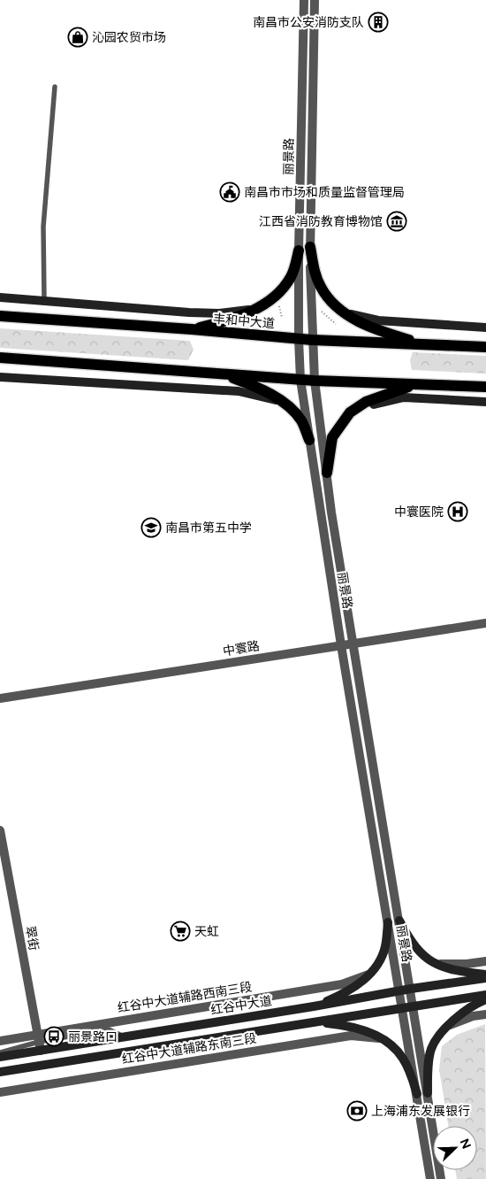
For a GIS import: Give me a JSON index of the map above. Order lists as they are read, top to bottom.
{
  "streets": {
    "main road": ["丰和中大道", "红谷中大道"],
    "street": [
      "丽景路",
      "中寰路",
      "翠街",
      "红谷中大道辅路西南三段",
      "红谷中大道辅路东南三段"
    ]
  },
  "crossings": [
    ["丽景路", "丰和中大道"],
    ["丽景路", "中寰路"],
    ["丽景路", "红谷中大道"],
    ["翠街", "红谷中大道辅路西南三段"],
    ["翠街", "红谷中大道"],
    ["红谷中大道辅路西南三段", "红谷中大道"]
  ],
  "places": {
    "building": ["南昌市公安消防支队"],
    "shop": ["沁园农贸市场"],
    "public building": ["南昌市市场和质量监督管理局"],
    "museum": ["江西省消防教育博物馆"],
    "hospital": ["中寰医院"],
    "school or university": ["南昌市第五中学"],
    "supermarket": ["天虹"],
    "bus stop": ["丽景路口"],
    "bank": ["上海浦东发展银行"]
  },
  "north": "top right"
}
